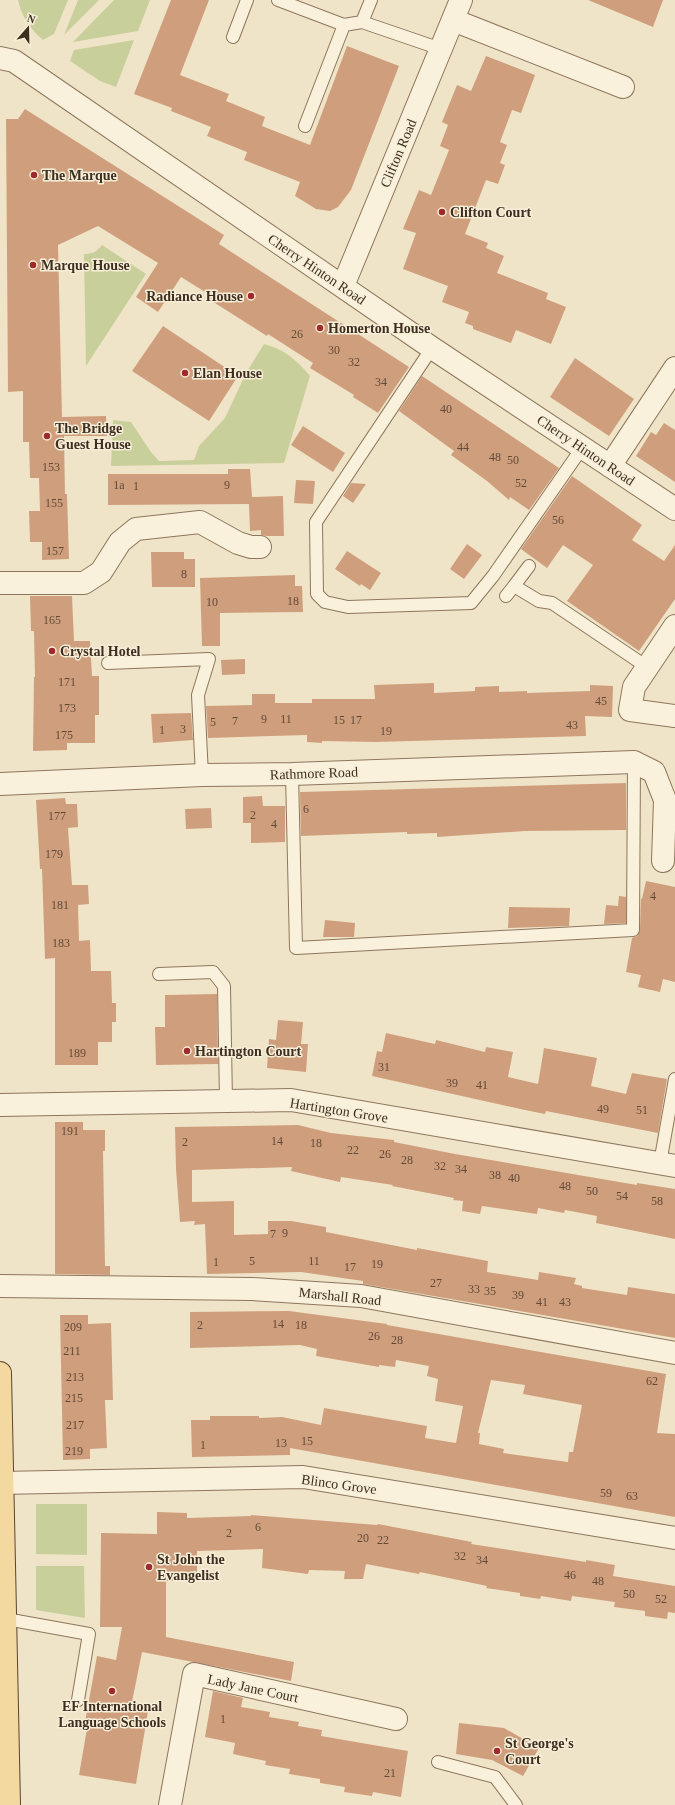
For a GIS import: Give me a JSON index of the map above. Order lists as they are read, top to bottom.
{
  "streets": {
    "street": [
      "Clifton Road",
      "Cherry Hinton Road",
      "Rathmore Road",
      "Hartington Grove",
      "Marshall Road",
      "Blinco Grove",
      "Lady Jane Court"
    ]
  },
  "crossings": [
    ["Clifton Road", "Cherry Hinton Road"]
  ],
  "places": [
    "The Marque",
    "Clifton Court",
    "Marque House",
    "Radiance House",
    "Homerton House",
    "Elan House",
    "The Bridge Guest House",
    "Crystal Hotel",
    "Hartington Court",
    "St John the Evangelist",
    "EF International Language Schools",
    "St George's Court"
  ],
  "house_numbers": [
    "26",
    "30",
    "32",
    "34",
    "40",
    "44",
    "48",
    "50",
    "153",
    "52",
    "1a",
    "9",
    "1",
    "155",
    "56",
    "157",
    "8",
    "18",
    "10",
    "165",
    "171",
    "45",
    "173",
    "9",
    "11",
    "15",
    "17",
    "7",
    "5",
    "43",
    "3",
    "1",
    "19",
    "175",
    "6",
    "2",
    "177",
    "4",
    "179",
    "4",
    "181",
    "183",
    "189",
    "31",
    "39",
    "41",
    "49",
    "51",
    "191",
    "14",
    "2",
    "18",
    "22",
    "26",
    "28",
    "32",
    "34",
    "38",
    "40",
    "48",
    "50",
    "54",
    "58",
    "9",
    "7",
    "5",
    "11",
    "1",
    "19",
    "17",
    "27",
    "33",
    "35",
    "39",
    "41",
    "43",
    "14",
    "2",
    "18",
    "209",
    "26",
    "28",
    "211",
    "213",
    "62",
    "215",
    "217",
    "15",
    "13",
    "1",
    "219",
    "59",
    "63",
    "6",
    "2",
    "20",
    "22",
    "32",
    "34",
    "46",
    "48",
    "50",
    "52",
    "1",
    "21"
  ],
  "north": "top"
}
